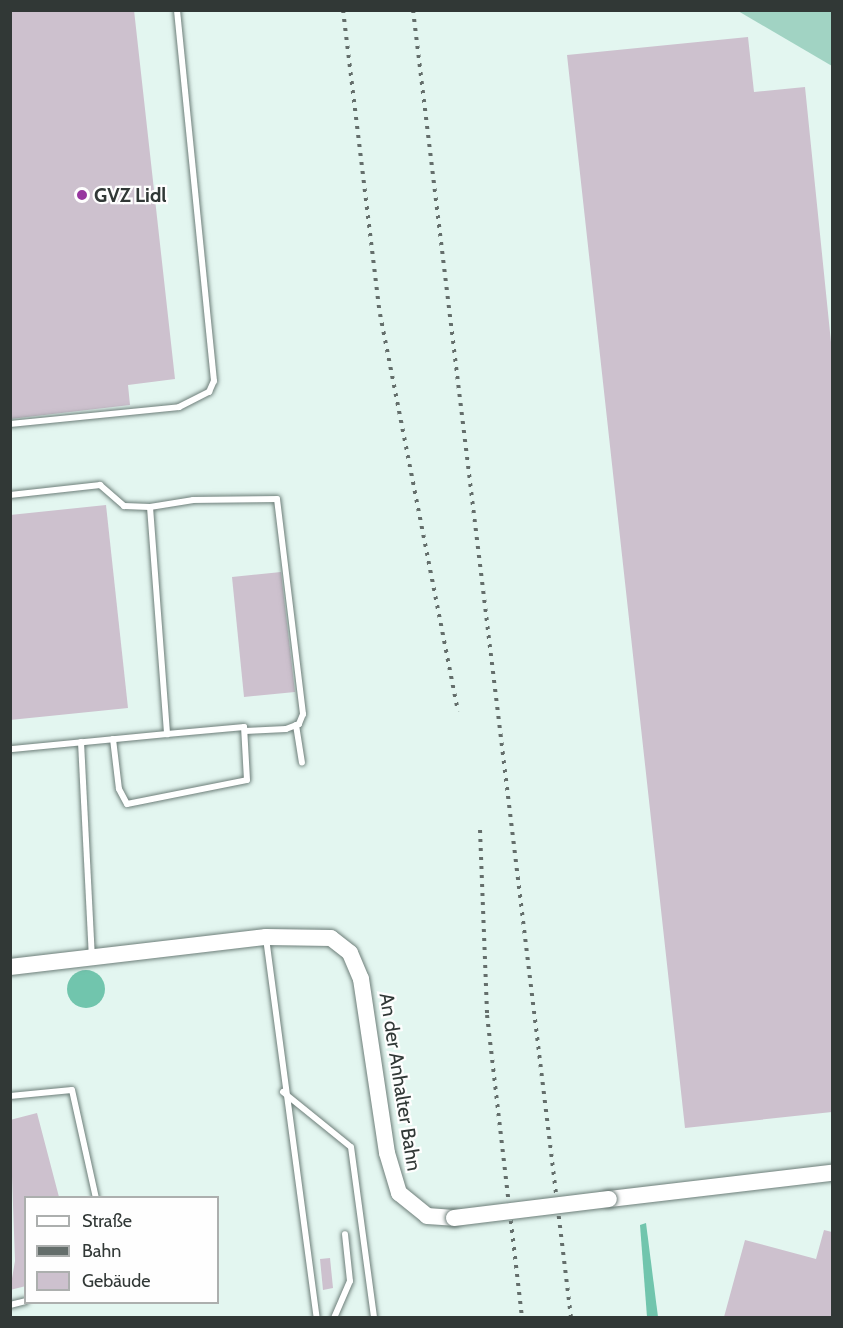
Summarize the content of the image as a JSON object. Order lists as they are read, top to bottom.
{
  "streets": {
    "street": ["An der Anhalter Bahn"]
  },
  "places": ["GVZ Lidl"],
  "legend": ["Straße", "Bahn", "Gebäude"]
}
